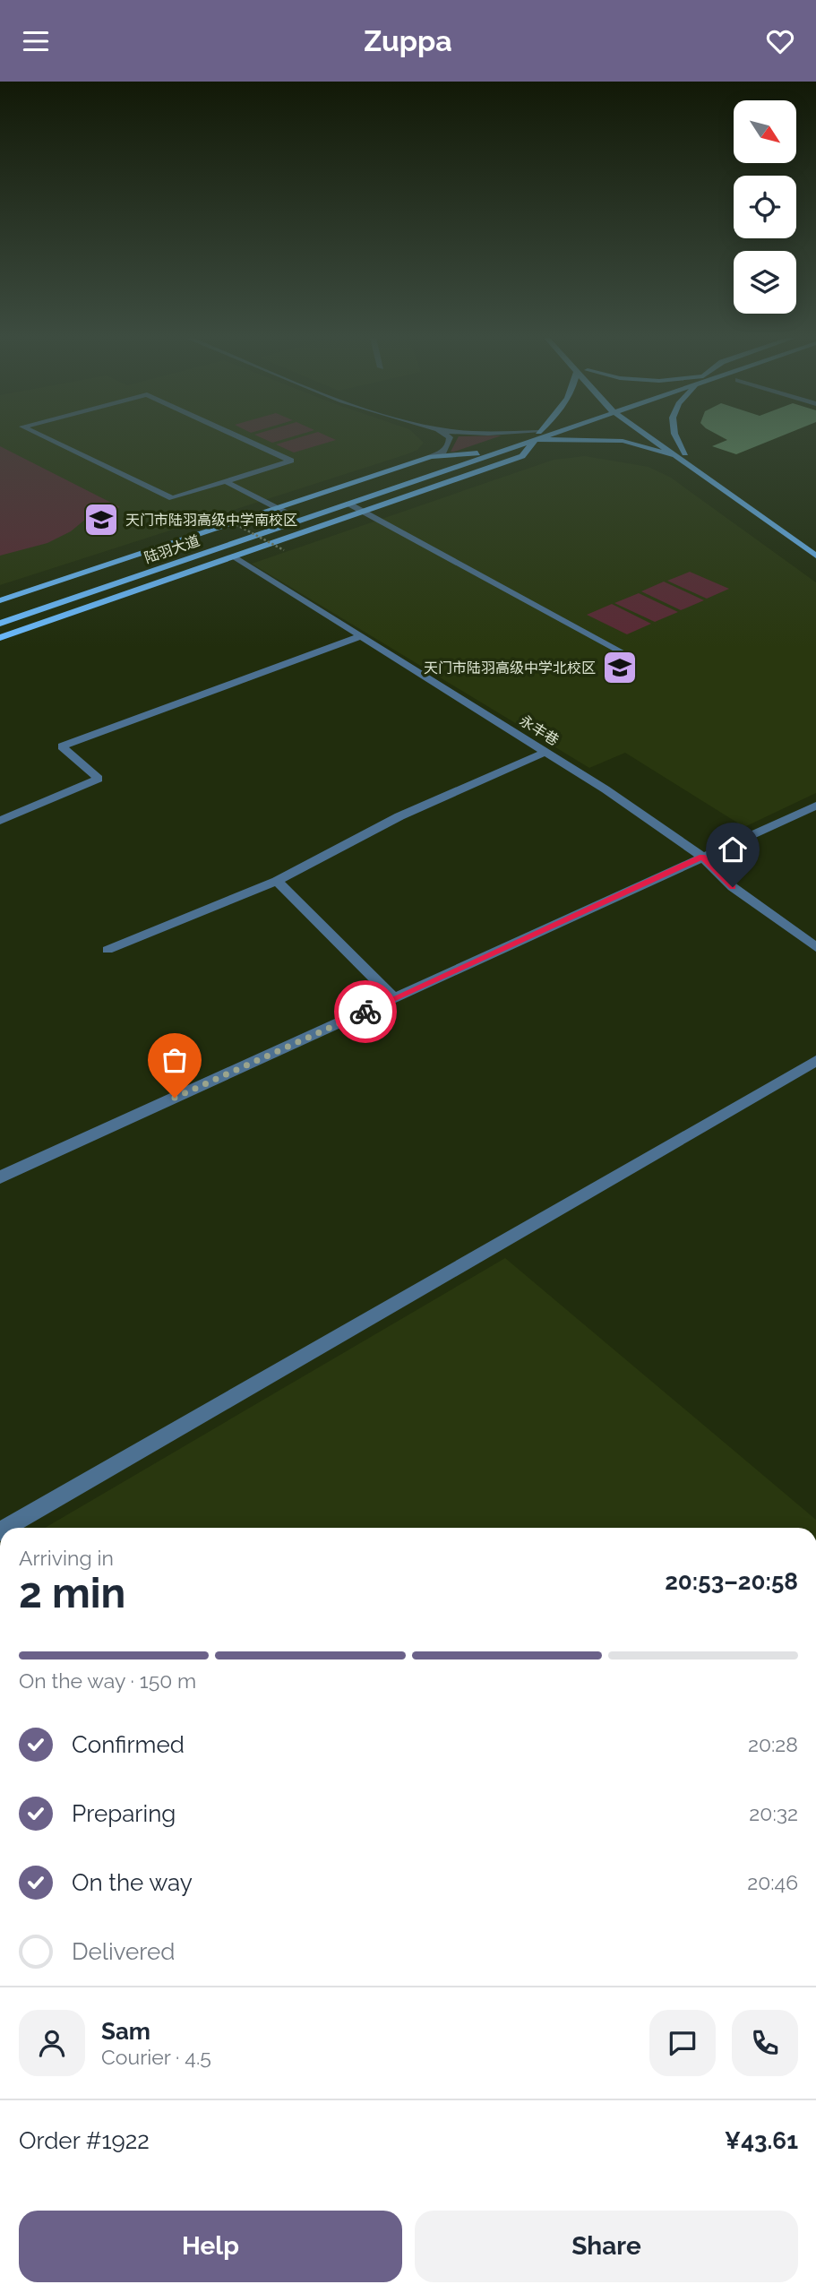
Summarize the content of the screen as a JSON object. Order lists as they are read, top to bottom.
{
  "streets": {
    "main road": ["陆羽大道"],
    "street": ["永丰巷"]
  },
  "places": {
    "school or university": ["天门市陆羽高级中学南校区", "天门市陆羽高级中学北校区"]
  },
  "north": "bottom right",
  "page": {
    "header": "Zuppa",
    "heading": ["2 min", "Arriving in", "20:53–20:58"],
    "panel": [
      "Sam",
      "Courier · 4.5",
      "Order #1922",
      "¥43.61"
    ],
    "bar": "On the way · 150 m",
    "list": [
      ["Confirmed", "20:28"],
      ["Preparing", "20:32"],
      ["On the way", "20:46"],
      "Delivered"
    ],
    "buttons": ["Help", "Share"]
  }
}
